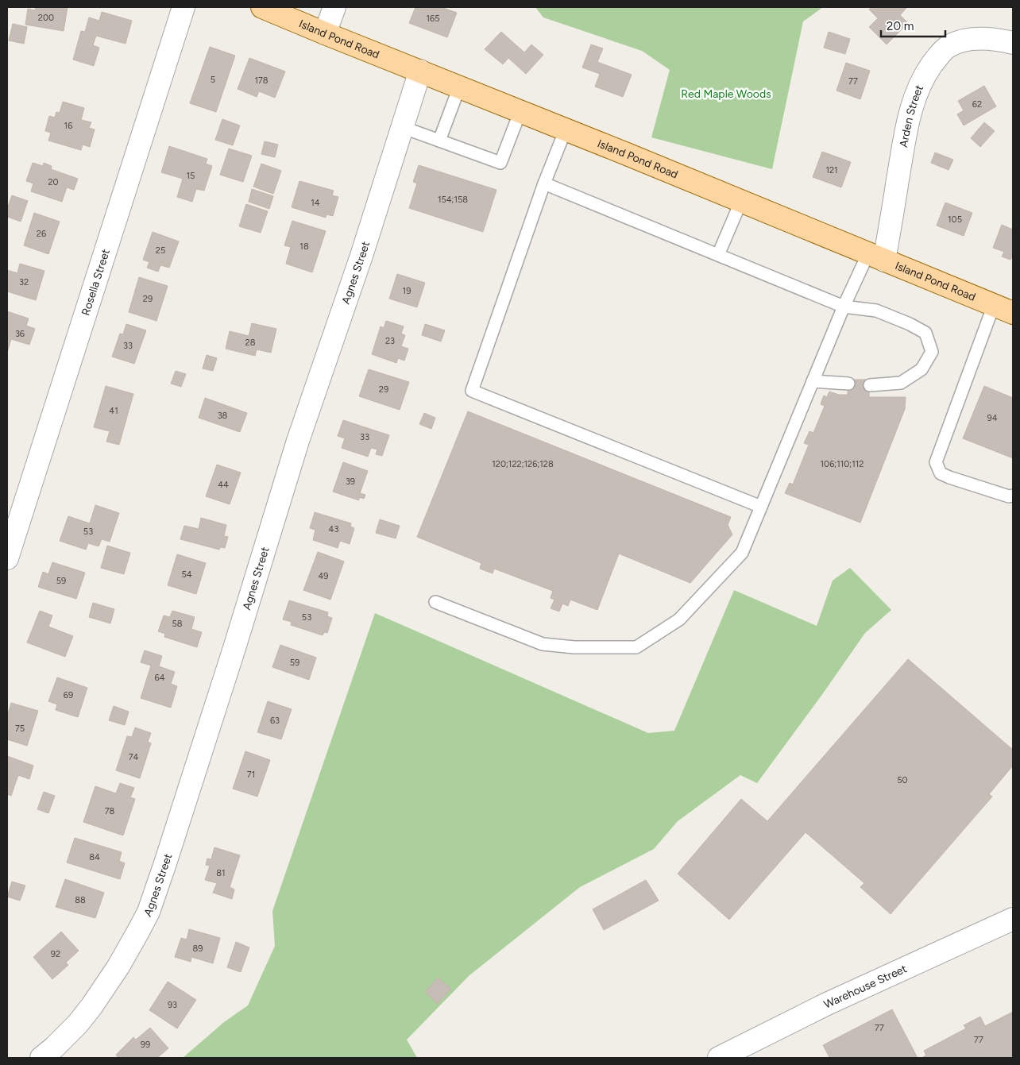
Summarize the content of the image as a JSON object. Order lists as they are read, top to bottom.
{
  "streets": {
    "main road": ["Island Pond Road"],
    "street": [
      "Arden Street",
      "Agnes Street",
      "Rosella Street",
      "Warehouse Street"
    ]
  },
  "crossings": [
    ["Island Pond Road", "Arden Street"],
    ["Island Pond Road", "Agnes Street"]
  ],
  "parks": ["Red Maple Woods"],
  "house_numbers": [
    "200",
    "165",
    "5",
    "178",
    "77",
    "62",
    "16",
    "121",
    "15",
    "20",
    "154;158",
    "14",
    "105",
    "26",
    "18",
    "25",
    "32",
    "19",
    "29",
    "36",
    "23",
    "28",
    "33",
    "29",
    "41",
    "38",
    "94",
    "33",
    "120;122;126;128",
    "106;110;112",
    "39",
    "44",
    "43",
    "53",
    "54",
    "49",
    "59",
    "53",
    "58",
    "59",
    "64",
    "69",
    "63",
    "75",
    "74",
    "71",
    "50",
    "78",
    "84",
    "81",
    "88",
    "89",
    "92",
    "93",
    "77",
    "77",
    "99"
  ],
  "scale_bar": "20 m"
}
